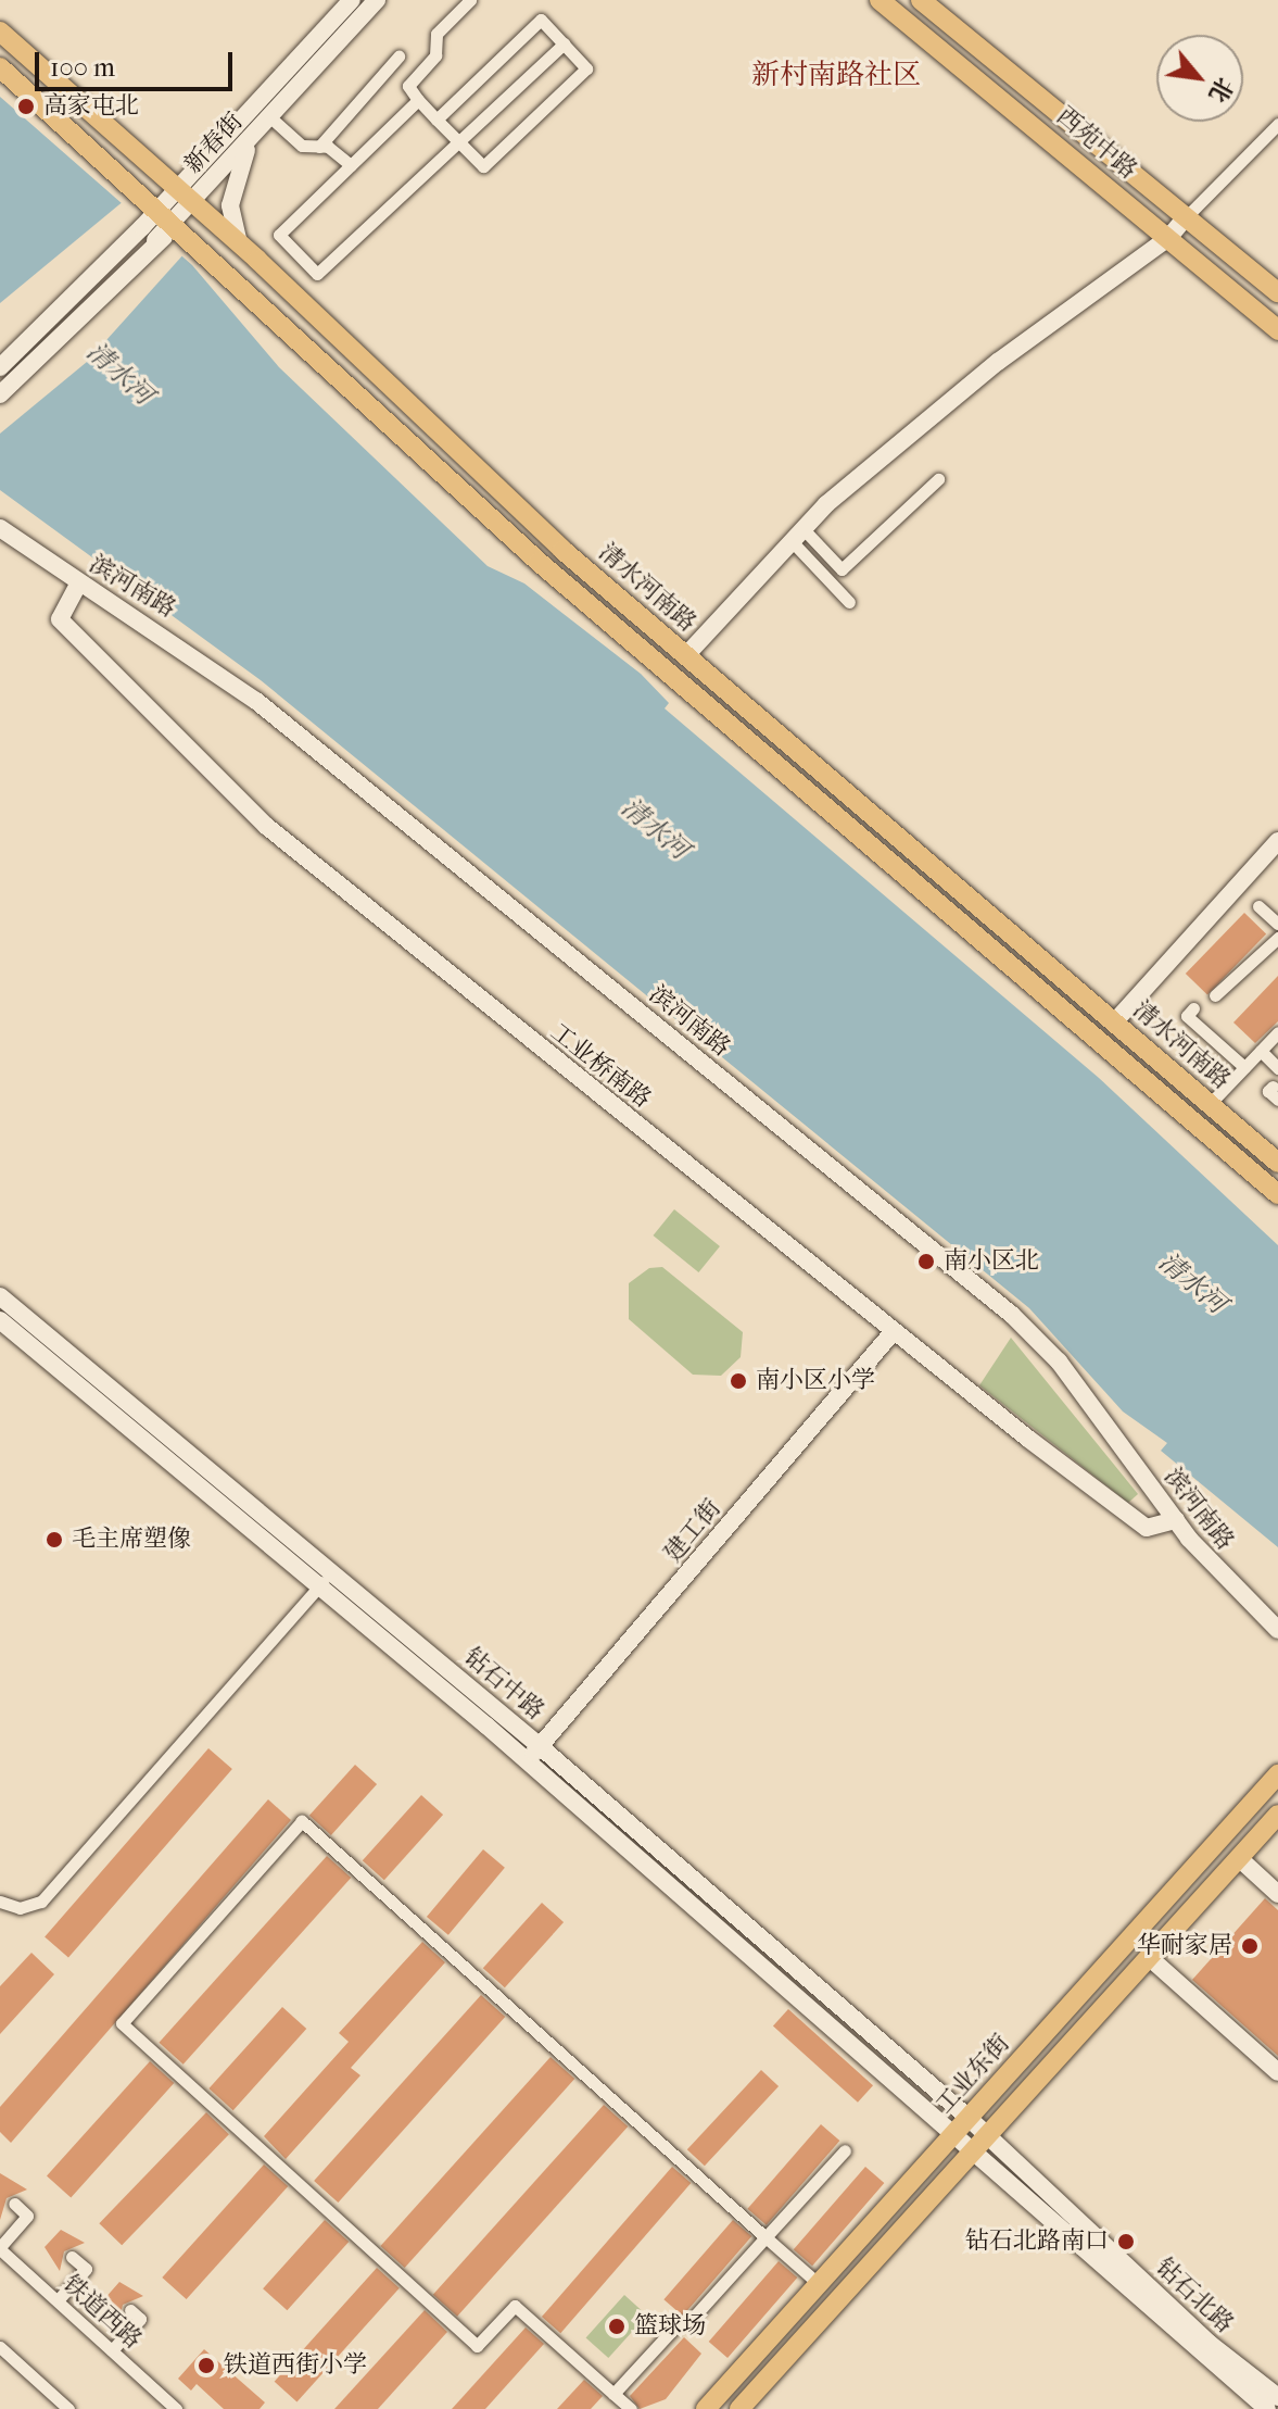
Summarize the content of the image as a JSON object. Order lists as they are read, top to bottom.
{
  "streets": {
    "main road": [
      "新春街",
      "西苑中路",
      "滨河南路",
      "清水河南路",
      "工业桥南路",
      "建工街",
      "钻石中路",
      "工业东街",
      "钻石北路"
    ],
    "street": ["铁道西路"]
  },
  "crossings": [
    ["新春街", "清水河南路"],
    ["滨河南路", "工业桥南路"],
    ["工业桥南路", "建工街"],
    ["建工街", "钻石中路"],
    ["钻石中路", "工业东街"],
    ["钻石中路", "钻石北路"],
    ["工业东街", "钻石北路"]
  ],
  "districts": ["新村南路社区"],
  "water": ["清水河"],
  "places": [
    "高家屯北",
    "南小区北",
    "南小区小学",
    "毛主席塑像",
    "华耐家居",
    "钻石北路南口",
    "篮球场",
    "铁道西街小学"
  ],
  "scale_bar": "100 m",
  "north": "bottom right"
}
